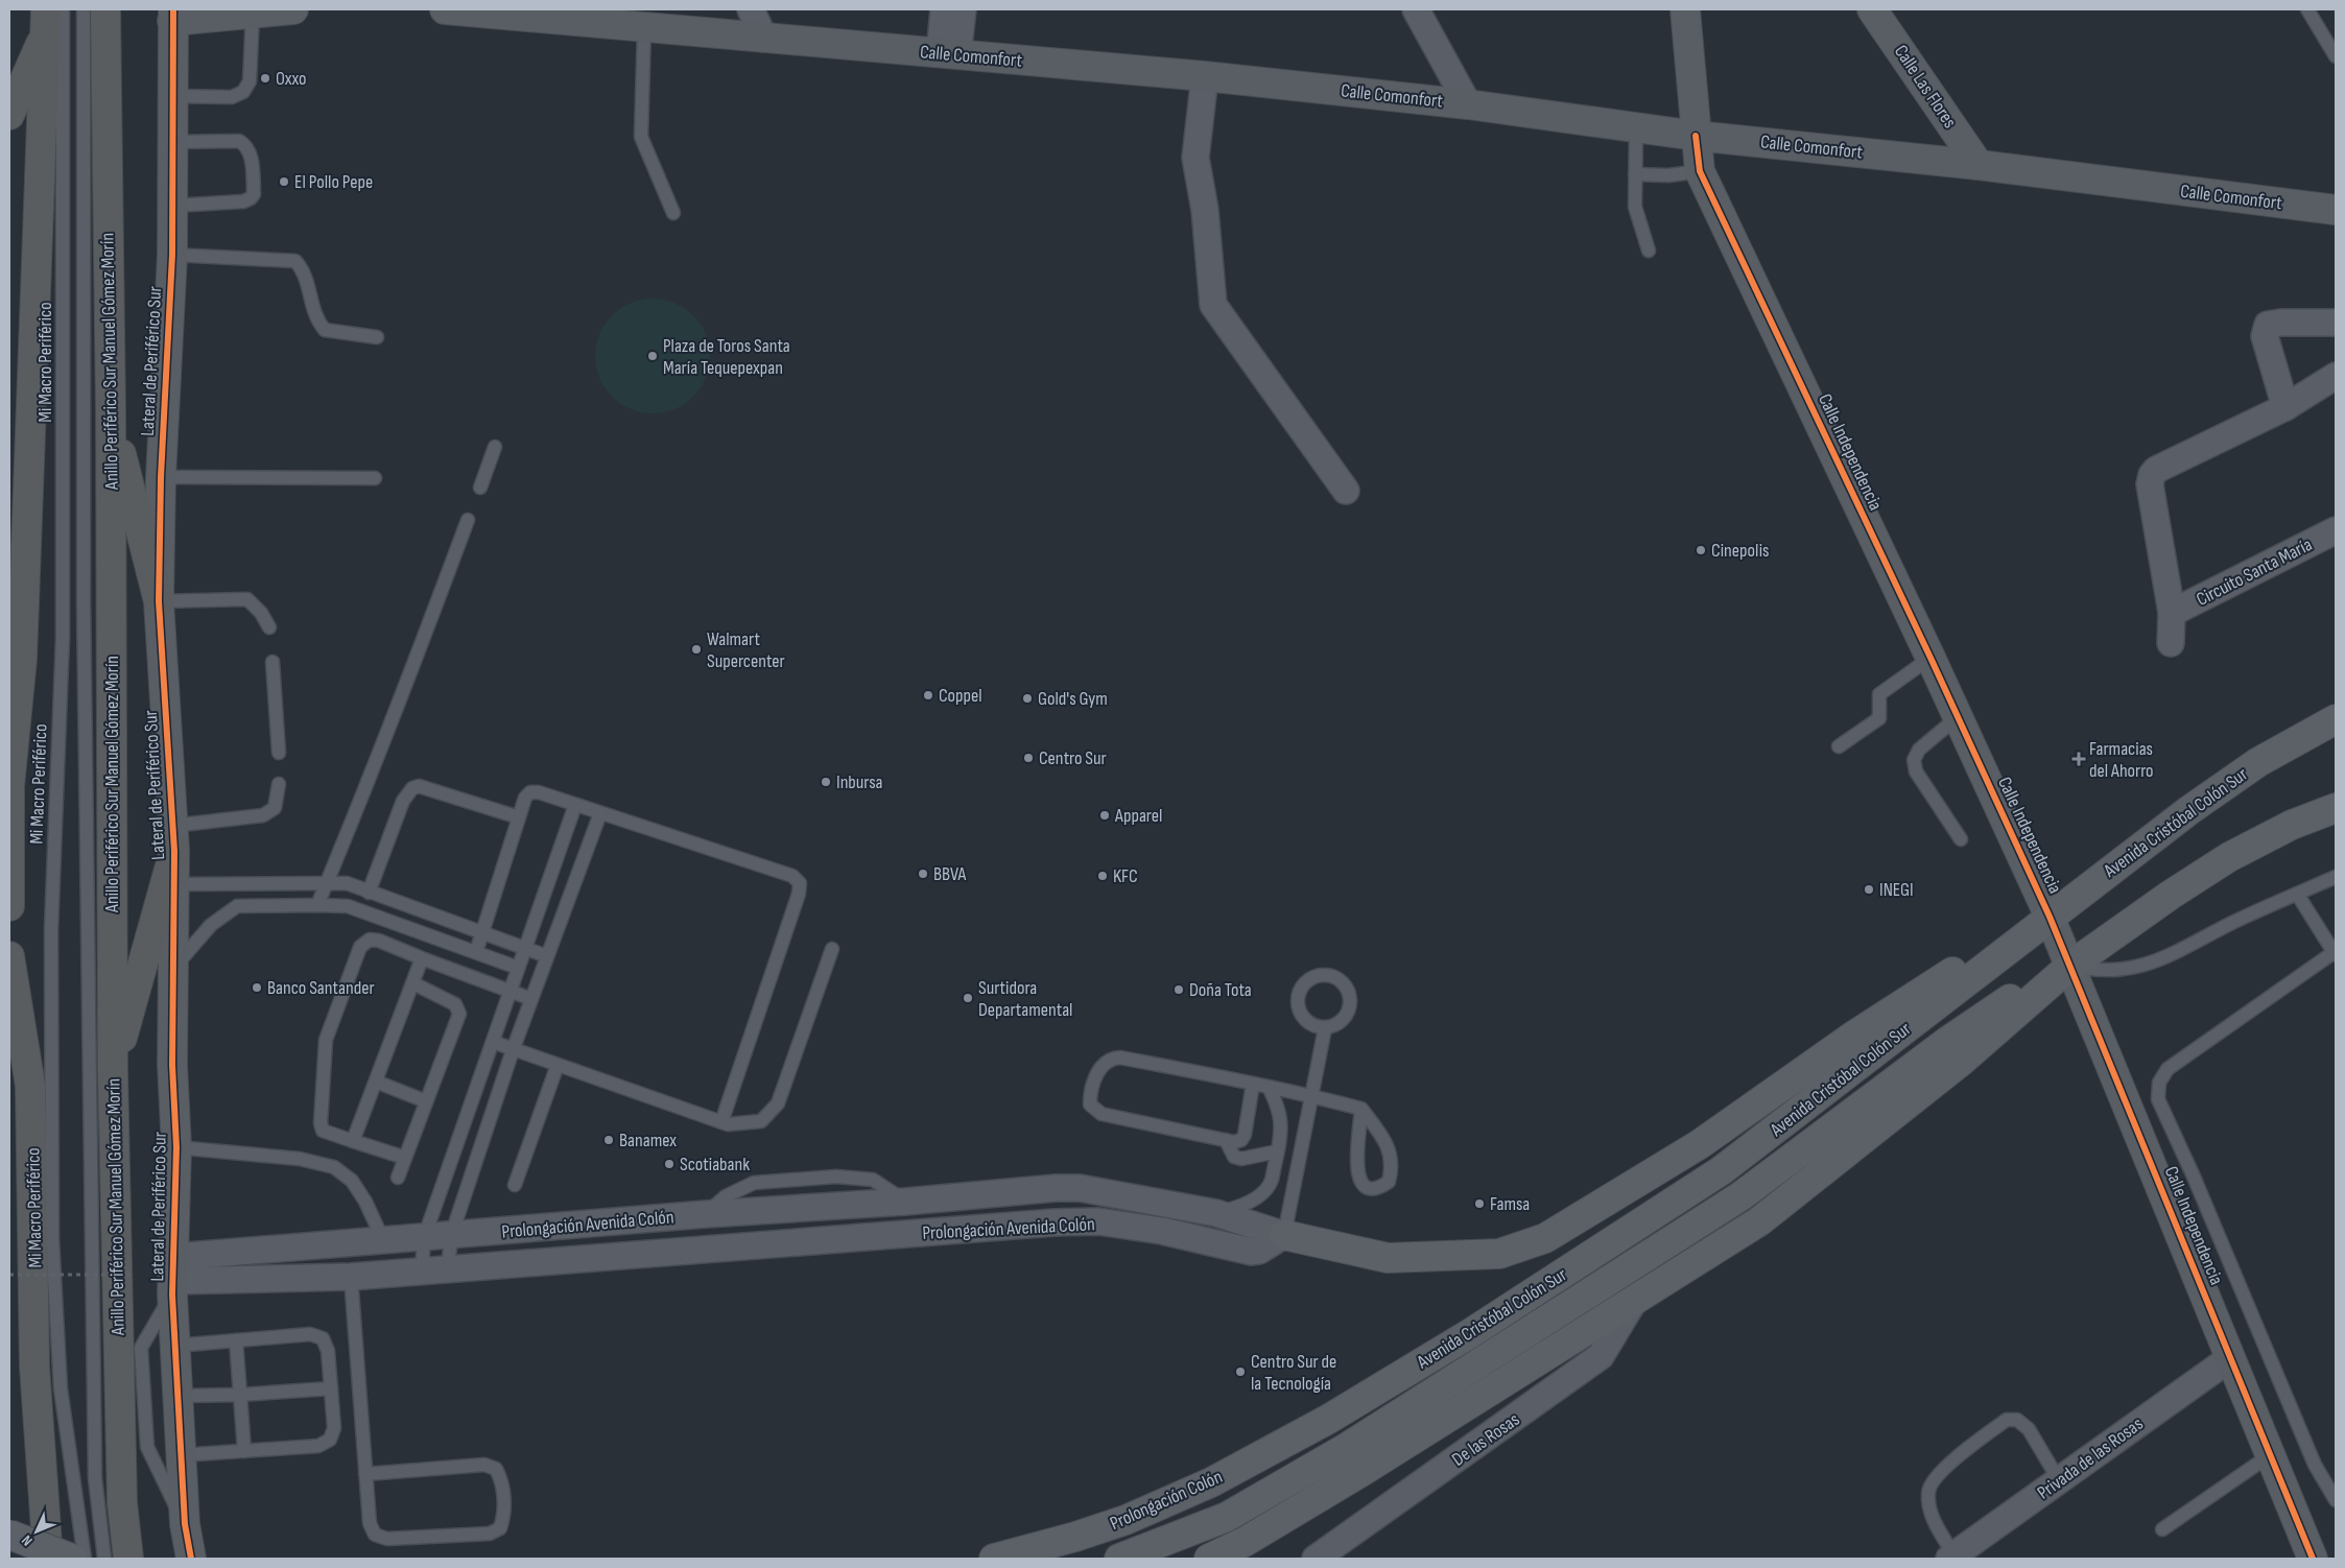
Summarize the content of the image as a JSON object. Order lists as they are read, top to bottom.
{
  "streets": {
    "highway": ["Anillo Periférico Sur Manuel Gómez Morín"],
    "main road": ["Avenida Cristóbal Colón Sur", "Prolongación Colón"],
    "street": [
      "Calle Comonfort",
      "Calle Las Flores",
      "Lateral de Periférico Sur",
      "Calle Independencia",
      "Circuito Santa María",
      "Prolongación Avenida Colón",
      "De las Rosas",
      "Privada de las Rosas"
    ],
    "lane": ["Mi Macro Periférico"]
  },
  "crossings": [
    ["Calle Comonfort", "Calle Las Flores"],
    ["Calle Comonfort", "Calle Independencia"],
    ["Lateral de Periférico Sur", "Prolongación Avenida Colón"],
    ["Calle Independencia", "Avenida Cristóbal Colón Sur"],
    ["Calle Independencia", "Privada de las Rosas"],
    ["Avenida Cristóbal Colón Sur", "Prolongación Colón"]
  ],
  "places": {
    "other": [
      "Oxxo",
      "El Pollo Pepe",
      "Plaza de Toros Santa María Tequepexpan",
      "Cinepolis",
      "Walmart Supercenter",
      "Coppel",
      "Gold's Gym",
      "Centro Sur",
      "Inbursa",
      "Apparel",
      "BBVA",
      "KFC",
      "INEGI",
      "Banco Santander",
      "Doña Tota",
      "Surtidora Departamental",
      "Banamex",
      "Scotiabank",
      "Famsa",
      "Centro Sur de la Tecnología"
    ],
    "health": ["Farmacias del Ahorro"]
  },
  "north": "bottom left"
}
